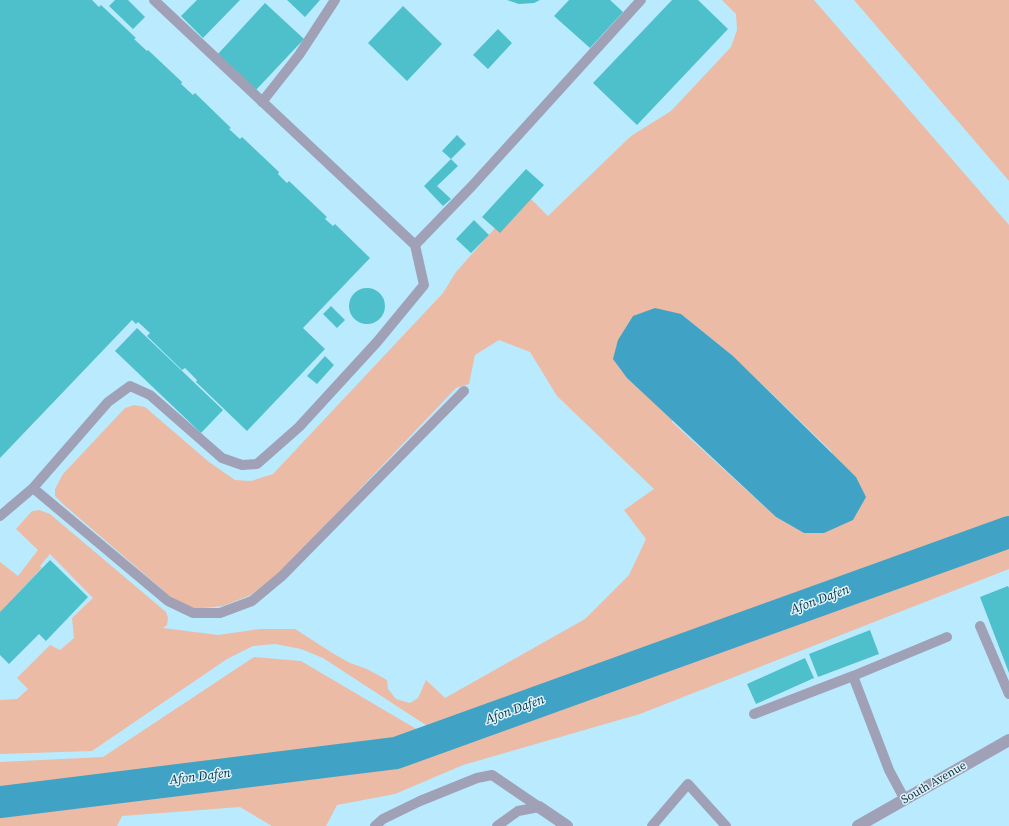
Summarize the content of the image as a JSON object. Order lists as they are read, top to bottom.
{
  "streets": {
    "street": ["South Avenue"]
  },
  "water": ["Afon Dafen"]
}
